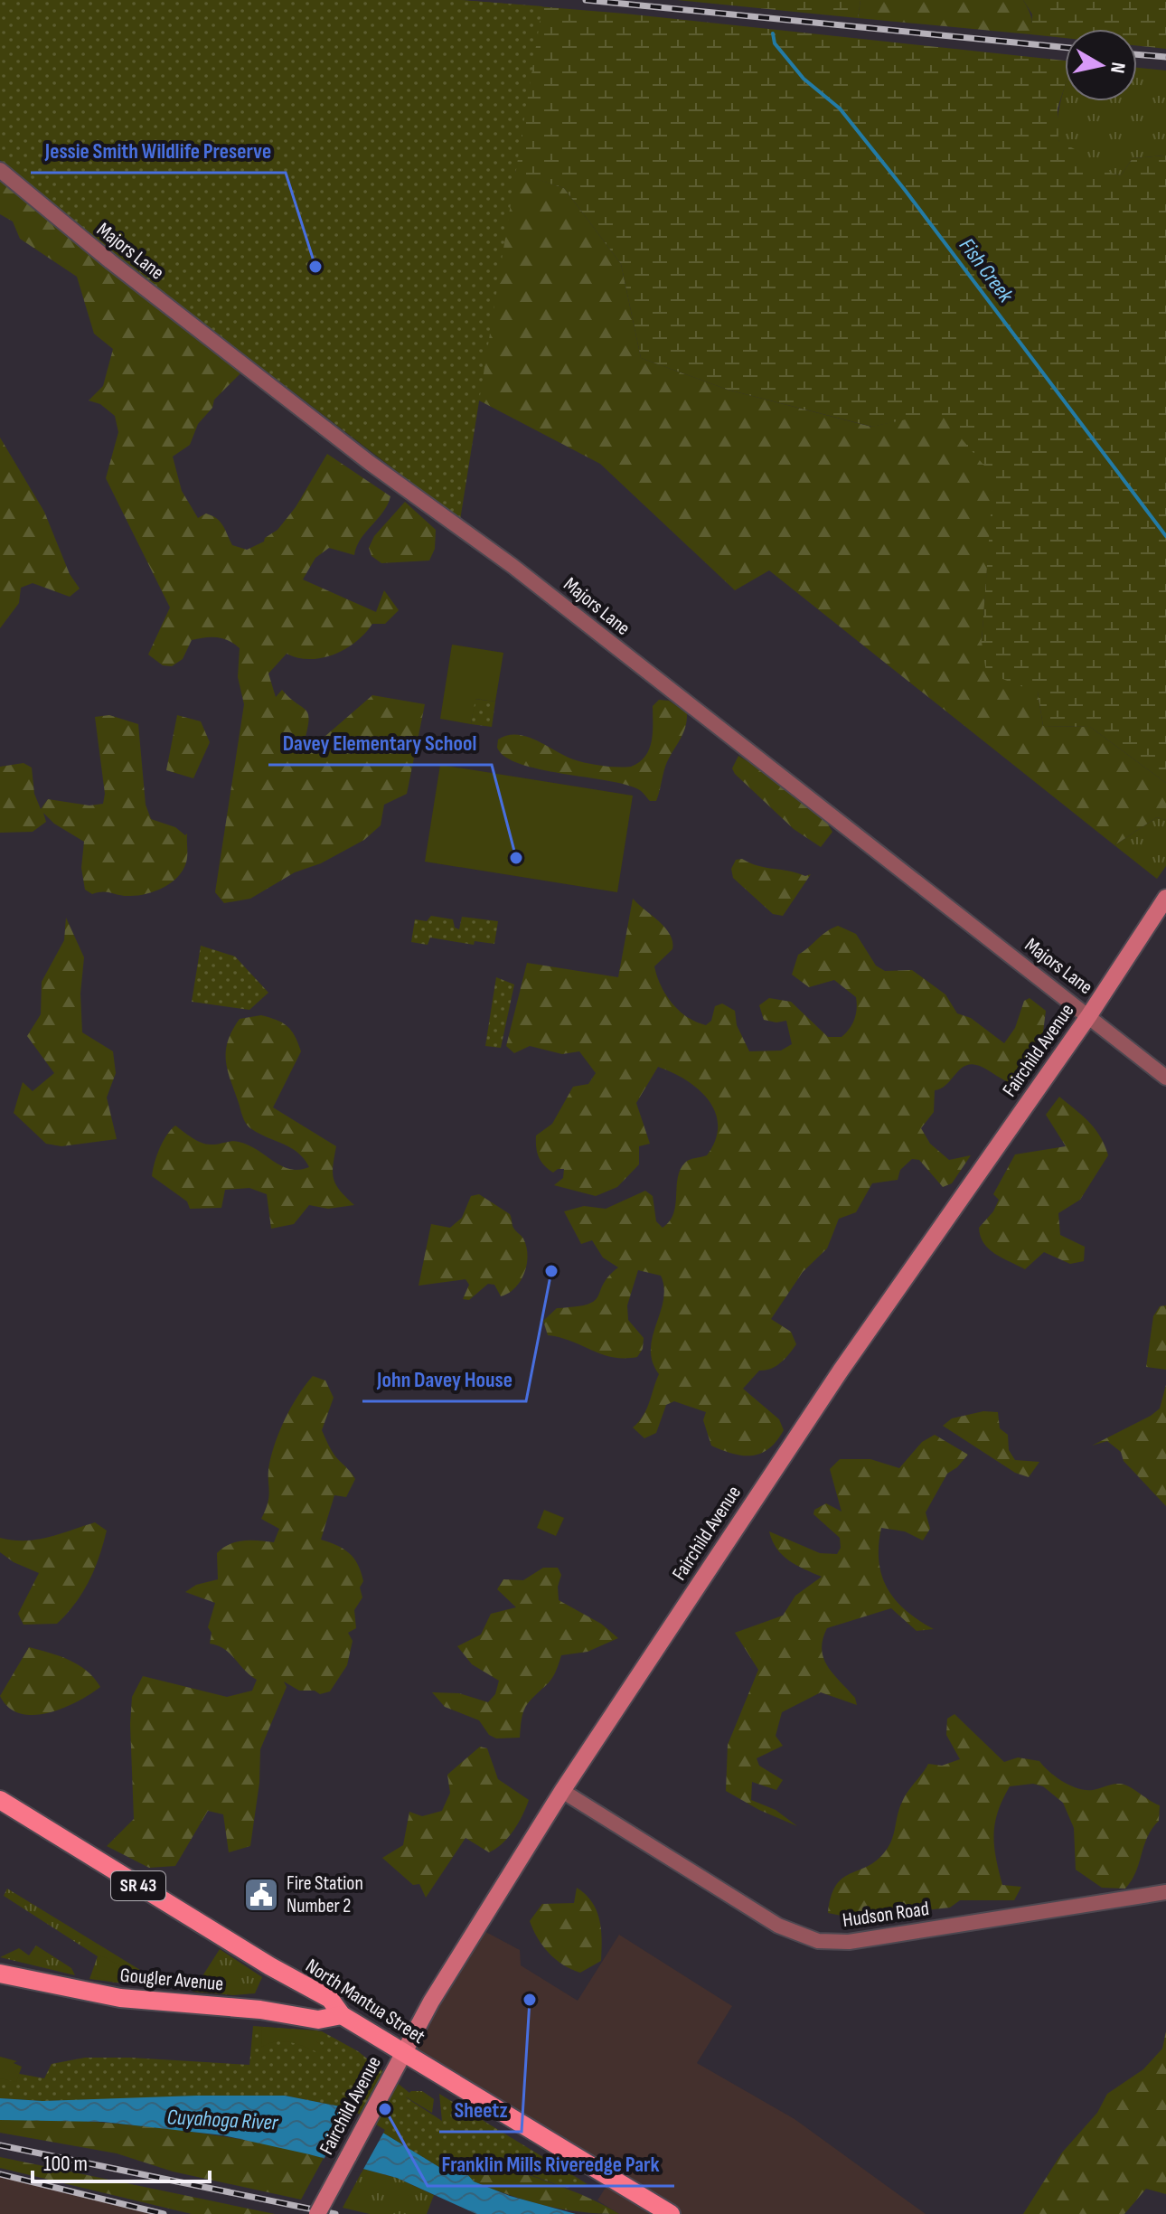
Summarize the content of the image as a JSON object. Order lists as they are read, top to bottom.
{
  "streets": {
    "main road": [
      "Fairchild Avenue",
      "SR 43",
      "Gougler Avenue",
      "North Mantua Street"
    ],
    "street": ["Majors Lane", "Hudson Road"]
  },
  "crossings": [
    ["Majors Lane", "Fairchild Avenue"],
    ["Fairchild Avenue", "Hudson Road"],
    ["Fairchild Avenue", "North Mantua Street"],
    ["Gougler Avenue", "North Mantua Street"]
  ],
  "water": ["Fish Creek", "Cuyahoga River"],
  "places": {
    "other": [
      "Jessie Smith Wildlife Preserve",
      "Davey Elementary School",
      "John Davey House",
      "Sheetz",
      "Franklin Mills Riveredge Park"
    ],
    "public building": ["Fire Station Number 2"]
  },
  "scale_bar": "100 m",
  "north": "right"
}
